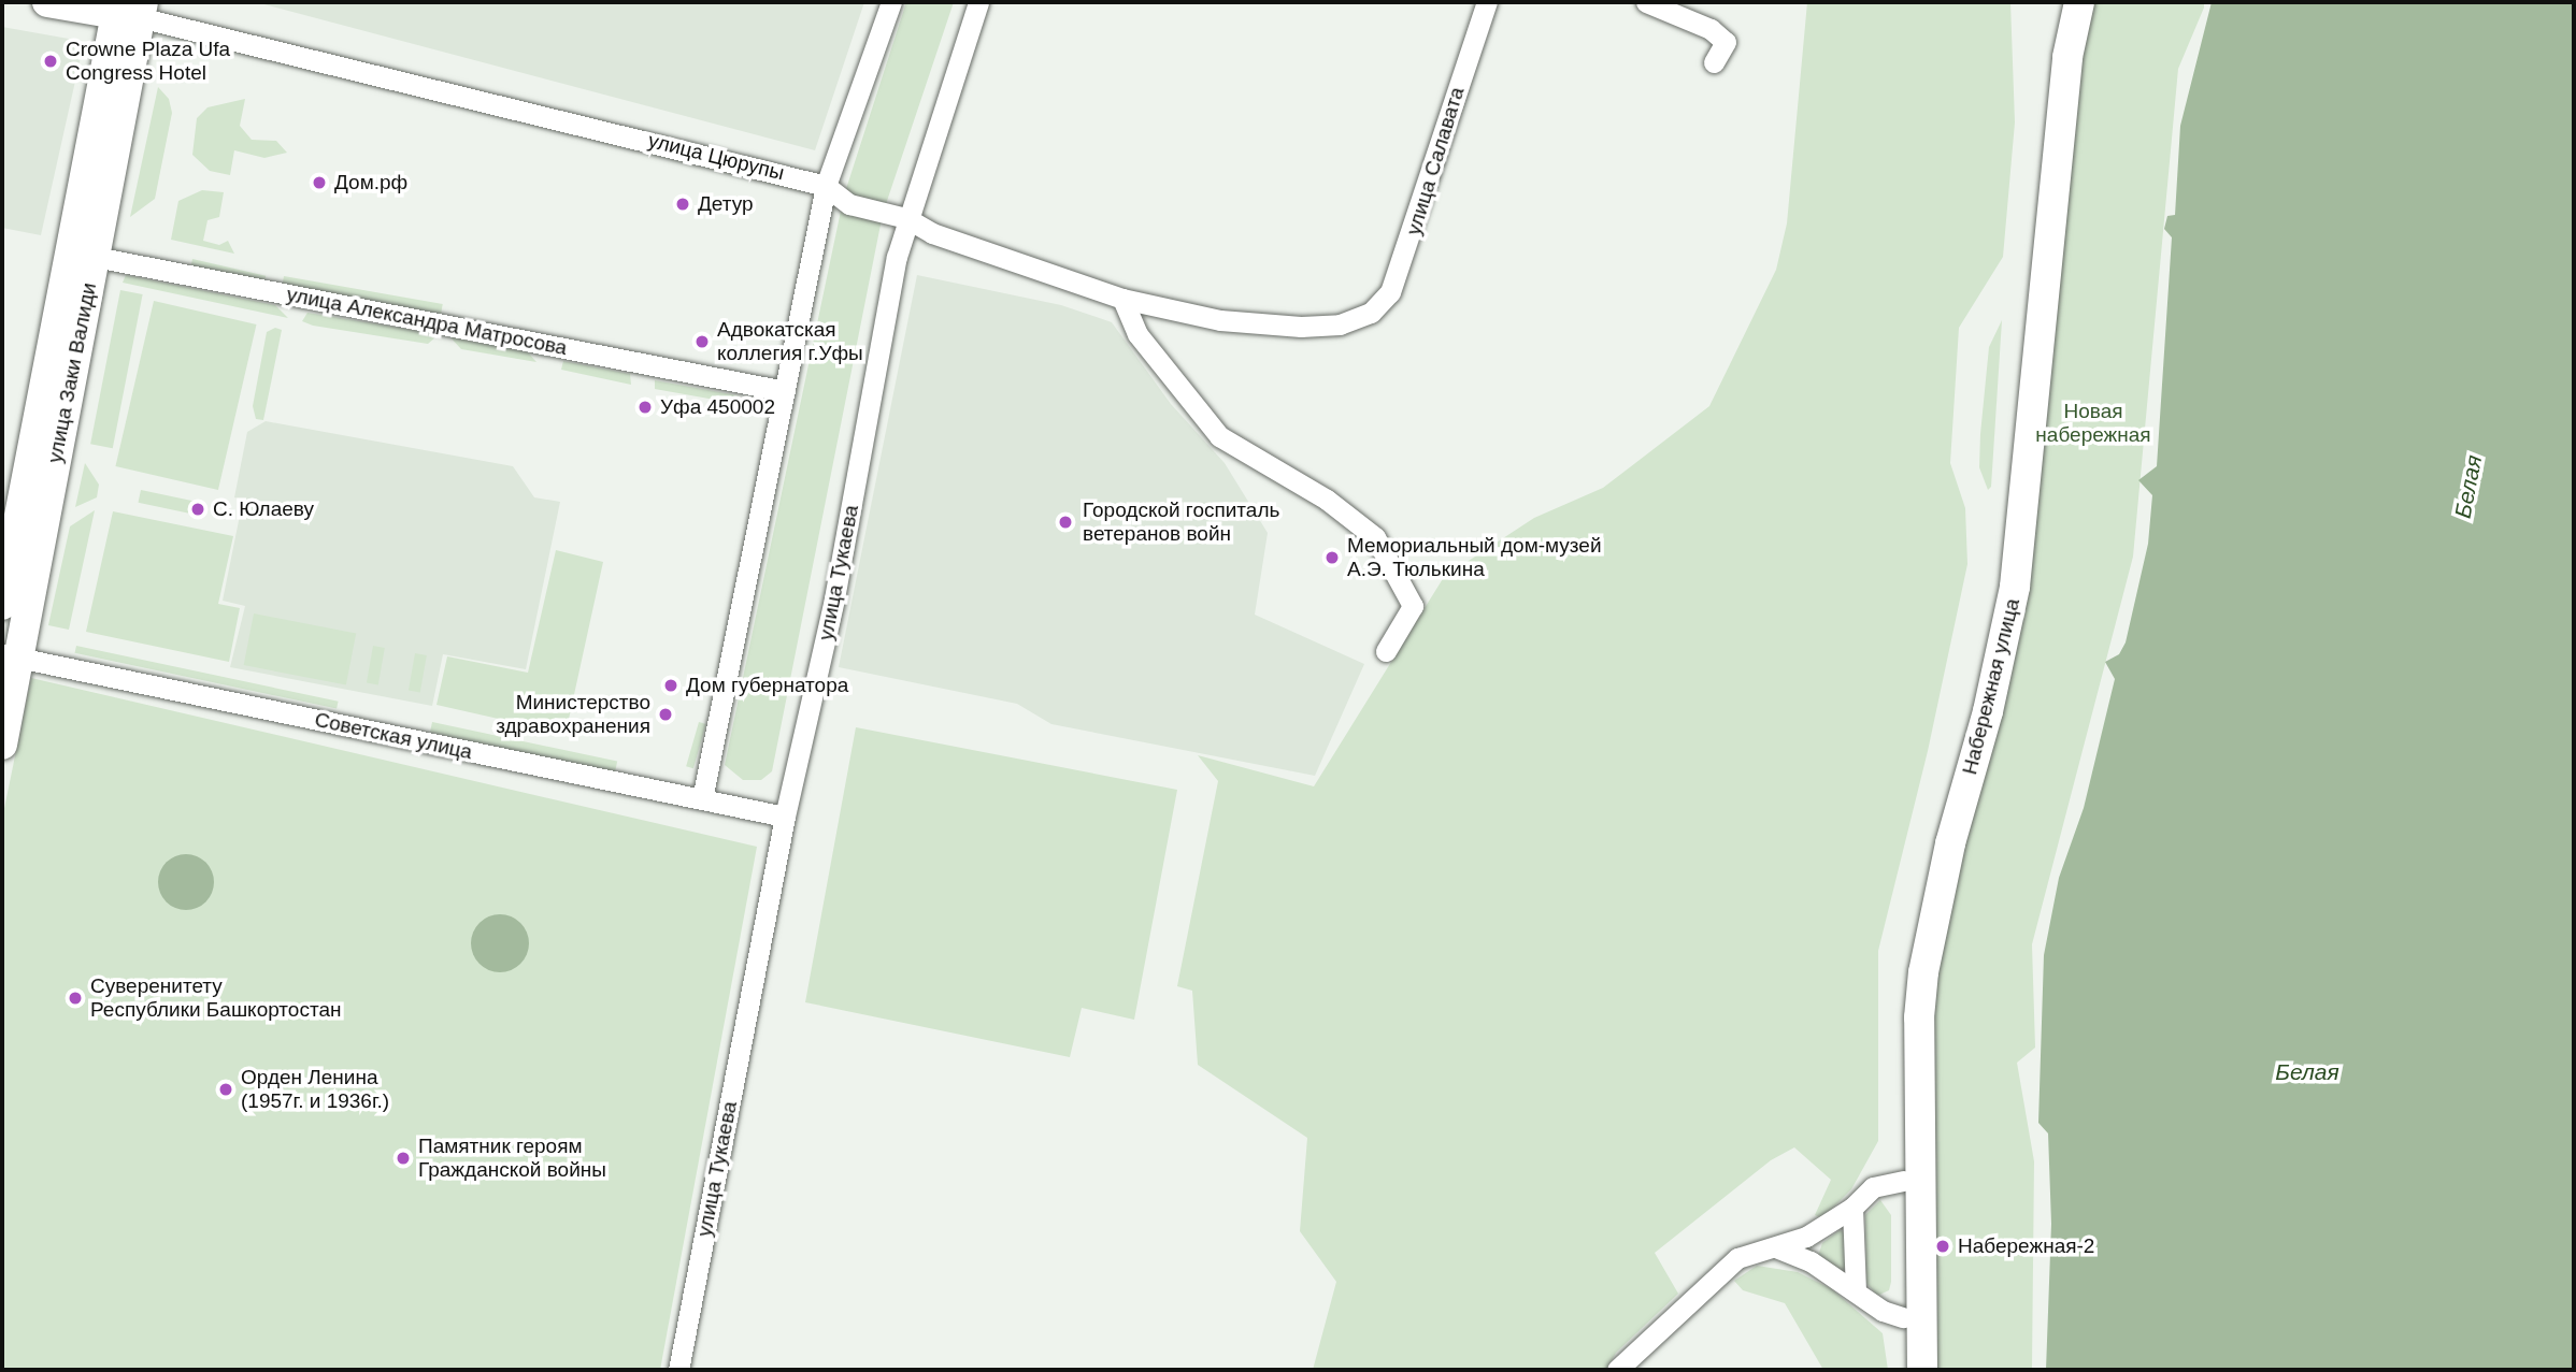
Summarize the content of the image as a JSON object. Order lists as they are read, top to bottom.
{
  "streets": {
    "street": [
      "улица Цюрупы",
      "улица Салавата",
      "улица Александра Матросова",
      "улица Заки Валиди",
      "улица Тукаева",
      "Набережная улица",
      "Советская улица"
    ]
  },
  "crossings": [
    ["улица Цюрупы", "улица Салавата"],
    ["улица Цюрупы", "улица Заки Валиди"],
    ["улица Цюрупы", "улица Тукаева"],
    ["улица Александра Матросова", "улица Заки Валиди"],
    ["улица Заки Валиди", "Советская улица"],
    ["улица Тукаева", "Советская улица"]
  ],
  "water": ["Белая"],
  "parks": ["Новая набережная"],
  "places": [
    "Crowne Plaza Ufa Congress Hotel",
    "Дом.рф",
    "Детур",
    "Адвокатская коллегия г.Уфы",
    "Уфа 450002",
    "С. Юлаеву",
    "Городской госпиталь ветеранов войн",
    "Мемориальный дом-музей А.Э. Тюлькина",
    "Дом губернатора",
    "Министерство здравохранения",
    "Суверенитету Республики Башкортостан",
    "Орден Ленина (1957г. и 1936г.)",
    "Памятник героям Гражданской войны",
    "Набережная-2"
  ]
}
